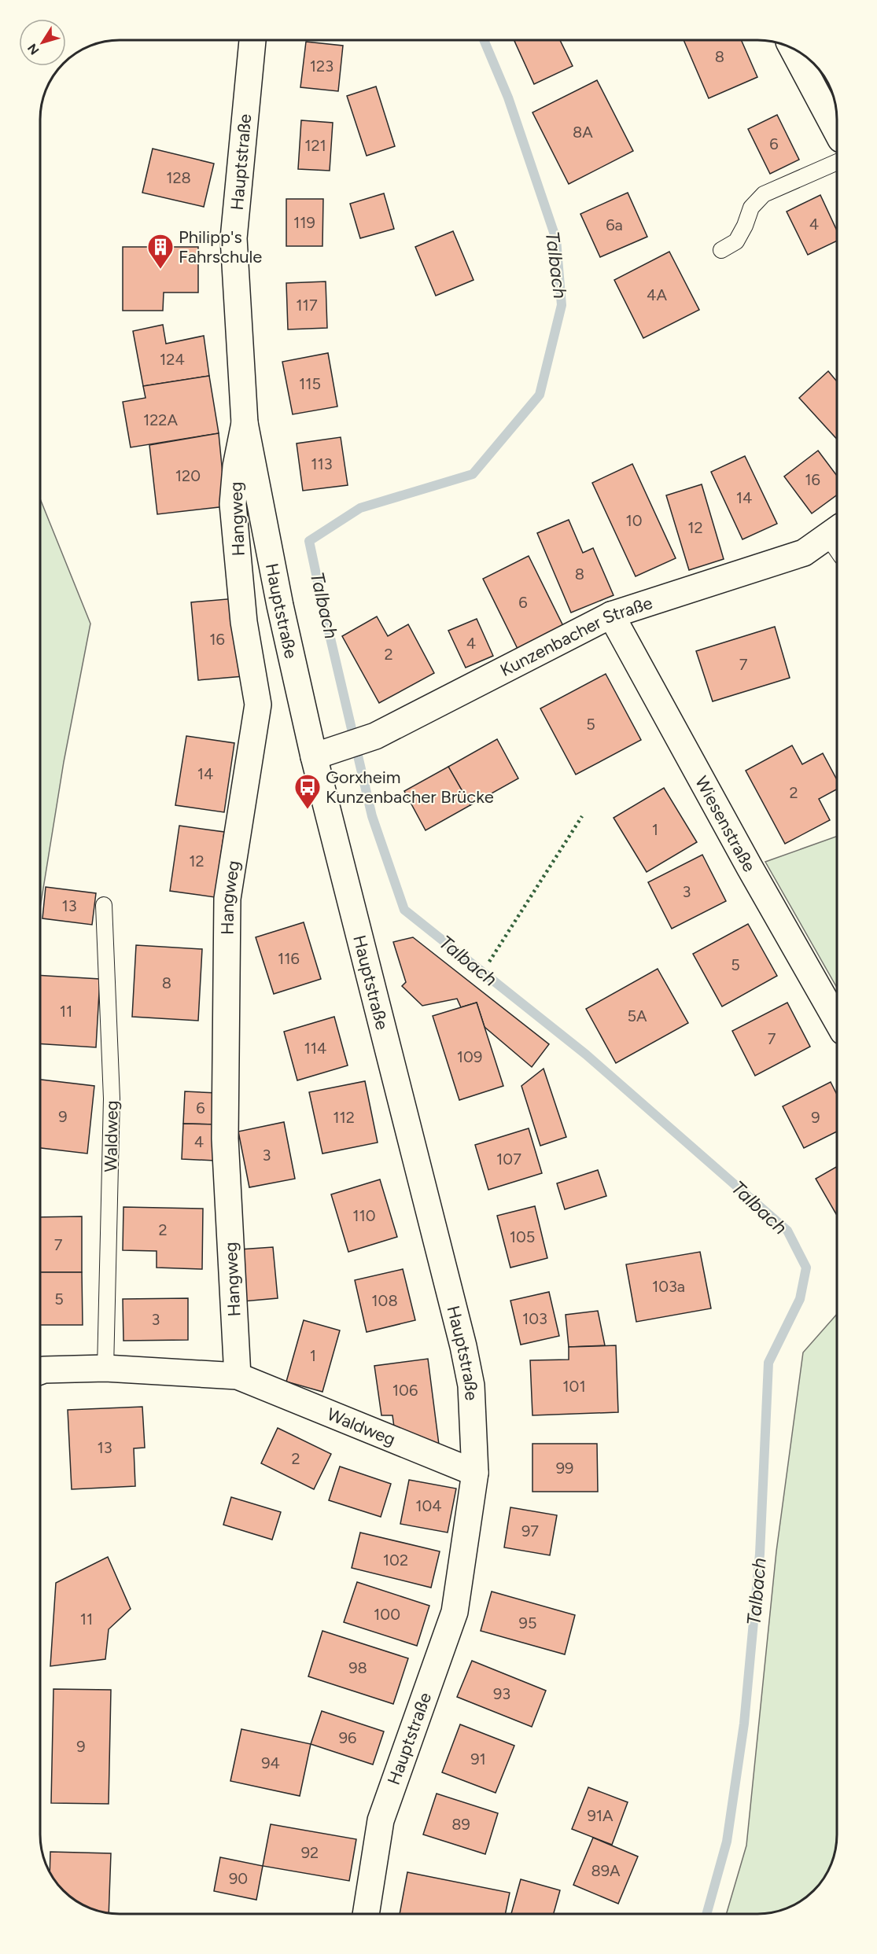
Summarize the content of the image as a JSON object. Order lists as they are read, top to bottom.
{
  "streets": {
    "street": [
      "Hauptstraße",
      "Hangweg",
      "Kunzenbacher Straße",
      "Wiesenstraße",
      "Waldweg"
    ]
  },
  "crossings": [
    ["Hauptstraße", "Hangweg"],
    ["Hauptstraße", "Kunzenbacher Straße"],
    ["Hauptstraße", "Waldweg"],
    ["Hangweg", "Waldweg"],
    ["Kunzenbacher Straße", "Wiesenstraße"]
  ],
  "water": ["Talbach"],
  "places": {
    "building": ["Philipp's Fahrschule"],
    "bus stop": ["Gorxheim Kunzenbacher Brücke"]
  },
  "house_numbers": [
    "8",
    "123",
    "8A",
    "6",
    "121",
    "128",
    "119",
    "4",
    "6a",
    "4A",
    "117",
    "124",
    "115",
    "122A",
    "113",
    "120",
    "16",
    "14",
    "10",
    "12",
    "8",
    "6",
    "16",
    "4",
    "2",
    "7",
    "5",
    "14",
    "2",
    "1",
    "12",
    "3",
    "13",
    "116",
    "5",
    "8",
    "11",
    "5A",
    "7",
    "114",
    "109",
    "6",
    "9",
    "112",
    "9",
    "4",
    "3",
    "107",
    "110",
    "2",
    "105",
    "7",
    "103a",
    "5",
    "108",
    "103",
    "3",
    "1",
    "101",
    "106",
    "13",
    "2",
    "99",
    "104",
    "97",
    "102",
    "100",
    "11",
    "95",
    "98",
    "93",
    "96",
    "9",
    "91",
    "94",
    "91A",
    "89",
    "92",
    "89A",
    "90"
  ],
  "north": "bottom left"
}
